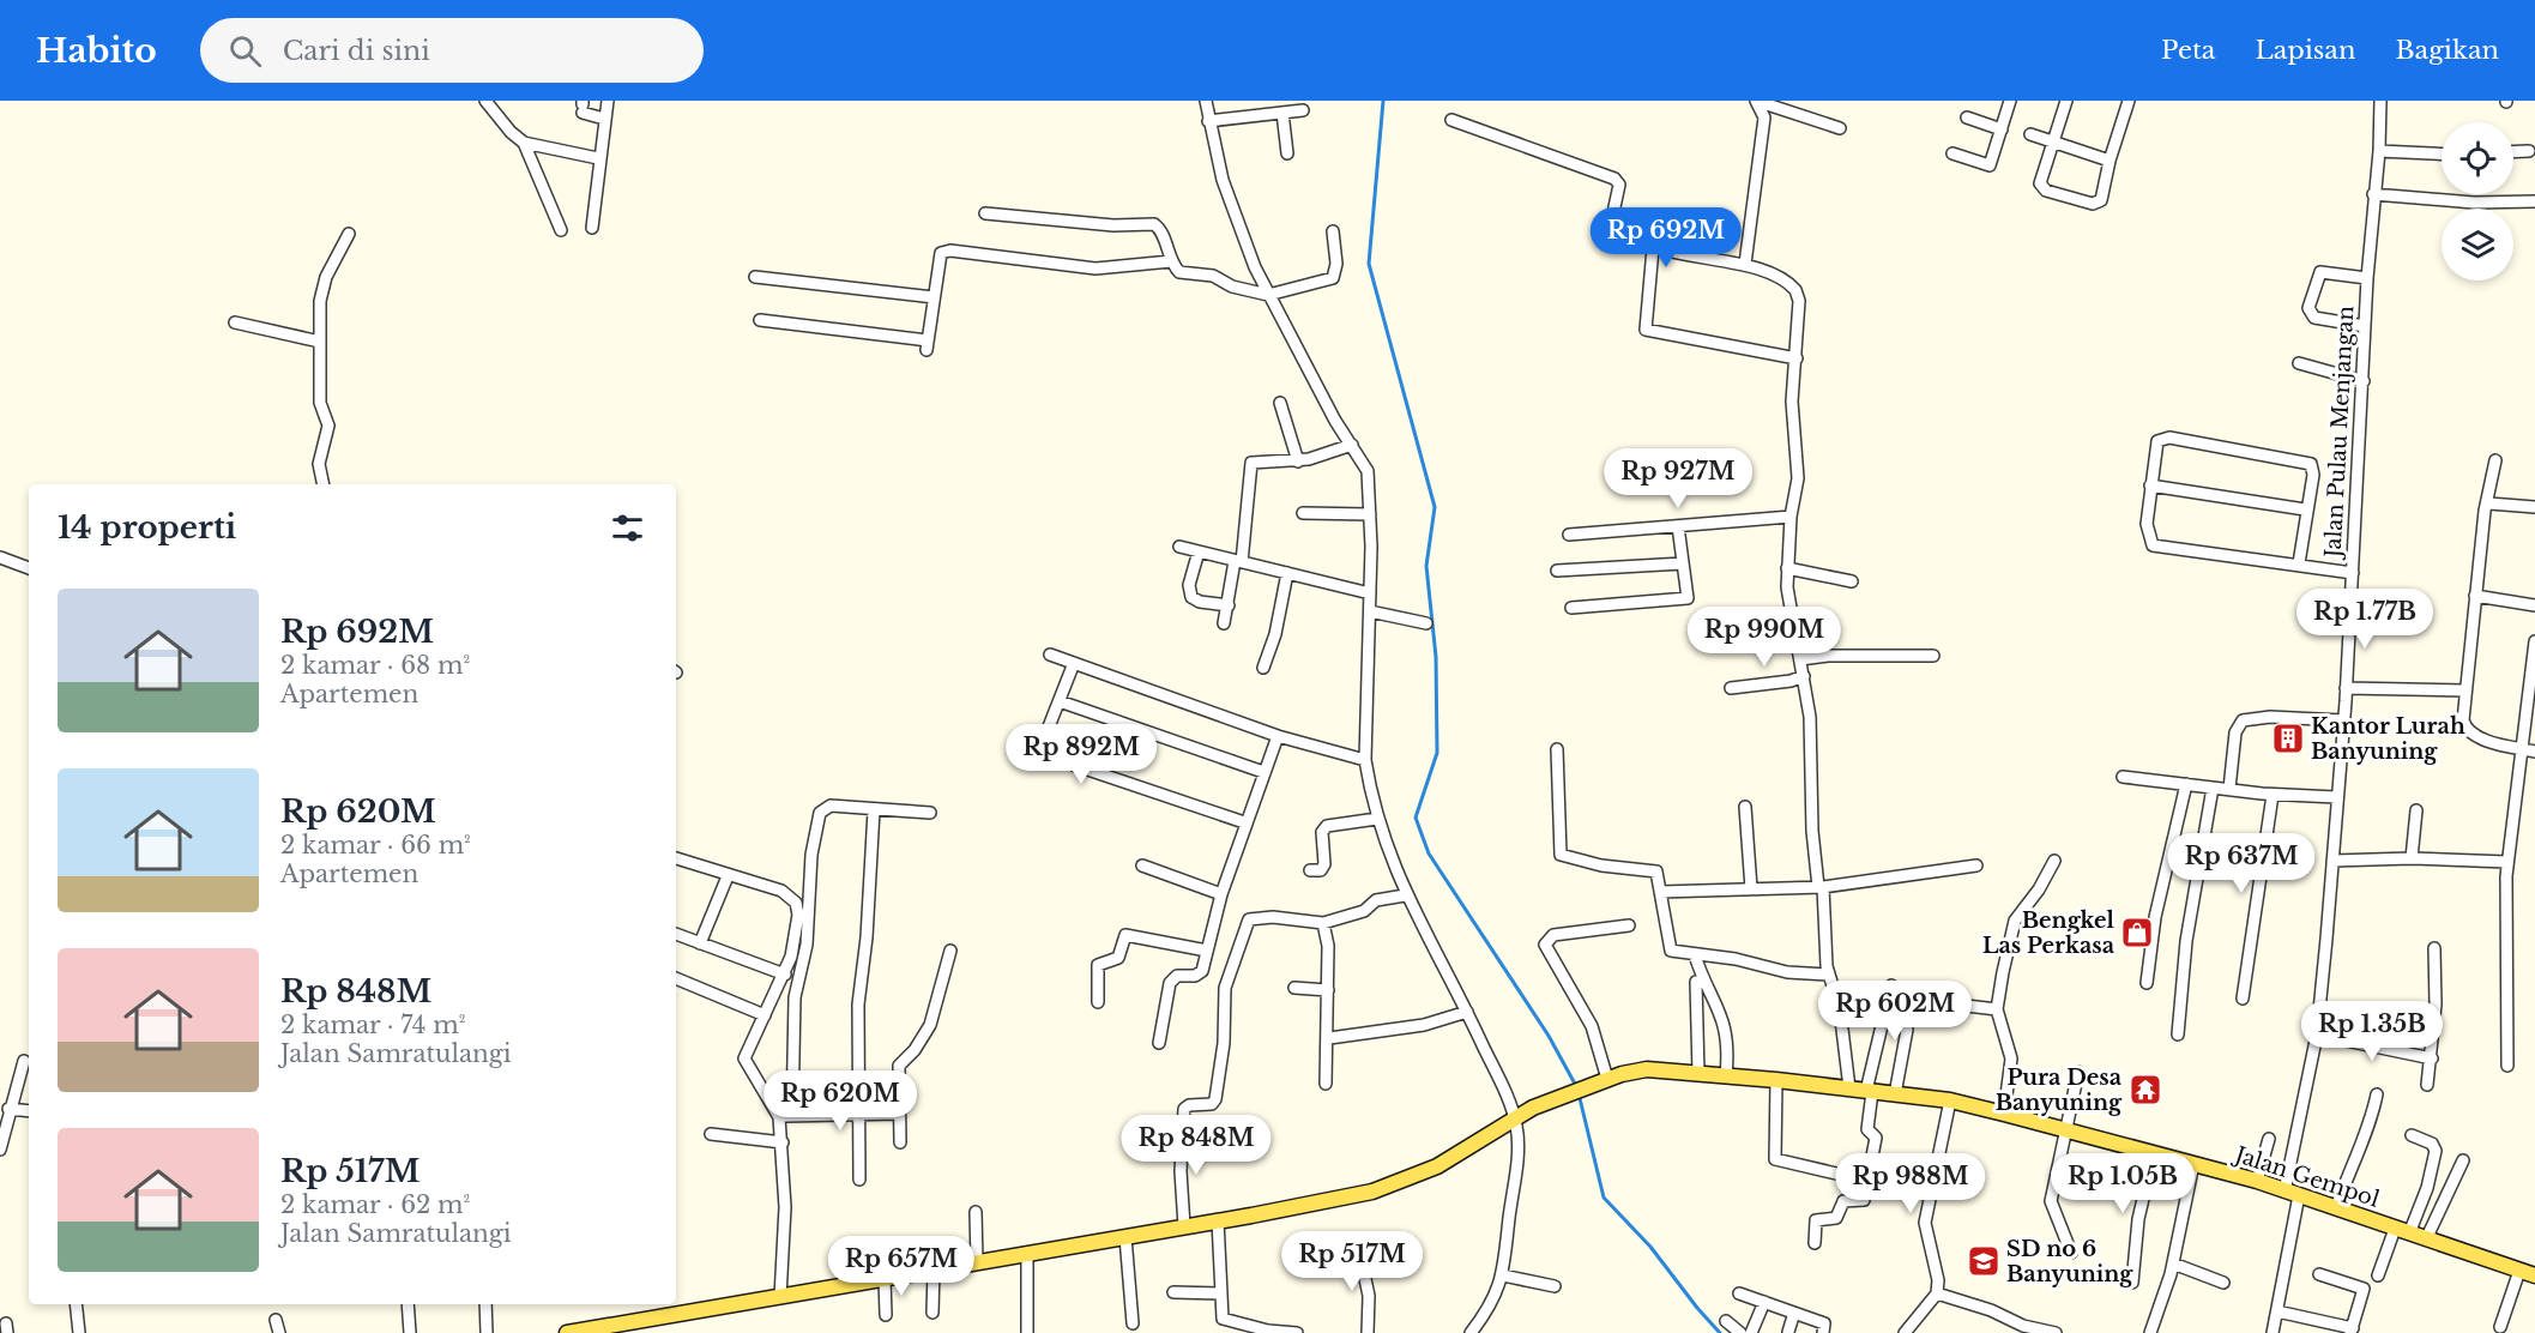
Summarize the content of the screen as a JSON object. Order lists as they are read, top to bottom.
{
  "streets": {
    "main road": ["Jalan Gempol"],
    "street": ["Jalan Pulau Menjangan"]
  },
  "crossings": [
    ["Jalan Pulau Menjangan", "Jalan Gempol"]
  ],
  "places": {
    "building": ["Kantor Lurah Banyuning"],
    "shop": ["Bengkel Las Perkasa"],
    "temple": ["Pura Desa Banyuning"],
    "school or university": ["SD no 6 Banyuning"]
  },
  "page": {
    "header": "Habito",
    "search": "Cari di sini",
    "nav": ["Peta", "Lapisan", "Bagikan"],
    "price": [
      "Rp 692M",
      "Rp 927M",
      "Rp 1.77B",
      "Rp 990M",
      "Rp 892M",
      "Rp 637M",
      "Rp 602M",
      "Rp 1.35B",
      "Rp 620M",
      "Rp 848M",
      "Rp 988M",
      "Rp 1.05B",
      "Rp 517M",
      "Rp 657M"
    ],
    "heading": "14 properti",
    "list": [
      {
        "name": "Rp 692M",
        "note": "2 kamar · 68 m² · Apartemen"
      },
      {
        "name": "Rp 620M",
        "note": "2 kamar · 66 m² · Apartemen"
      },
      {
        "name": "Rp 848M",
        "note": "2 kamar · 74 m² · Jalan Samratulangi"
      },
      {
        "name": "Rp 517M",
        "note": "2 kamar · 62 m² · Jalan Samratulangi"
      }
    ]
  }
}
